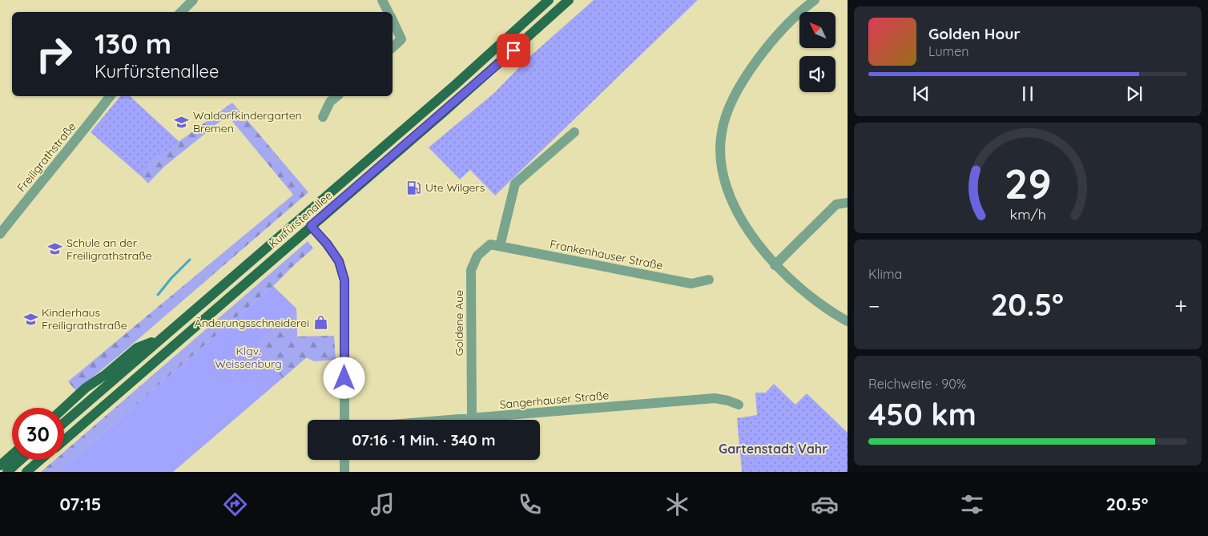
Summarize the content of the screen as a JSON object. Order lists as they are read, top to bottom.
{
  "streets": {
    "main road": ["Kurfürstenallee"],
    "street": [
      "Freiligrathstraße",
      "Frankenhauser Straße",
      "Goldene Aue",
      "Sangerhauser Straße"
    ]
  },
  "crossings": [
    ["Frankenhauser Straße", "Goldene Aue"],
    ["Goldene Aue", "Sangerhauser Straße"]
  ],
  "districts": ["Gartenstadt Vahr"],
  "parks": ["Klgv. Weissenburg"],
  "places": {
    "school or university": ["Waldorfkindergarten Bremen", "Schule an der Freiligrathstraße", "Kinderhaus Freiligrathstraße"],
    "fuel station": ["Ute Wilgers"],
    "shop": ["Änderungsschneiderei"]
  },
  "north": "top left",
  "page": {
    "turn": ["130 m", "Kurfürstenallee"],
    "song": ["Golden Hour", "Lumen"],
    "tile": [
      "Klima",
      ["Reichweite · 90%", "450 km"]
    ],
    "heat": ["−", "20.5°", "+"],
    "limit": "30",
    "trip": "07:16 · 1 Min. · 340 m",
    "tabs": ["07:15", "20.5°"],
    "gauge": ["29", "km/h"]
  }
}
